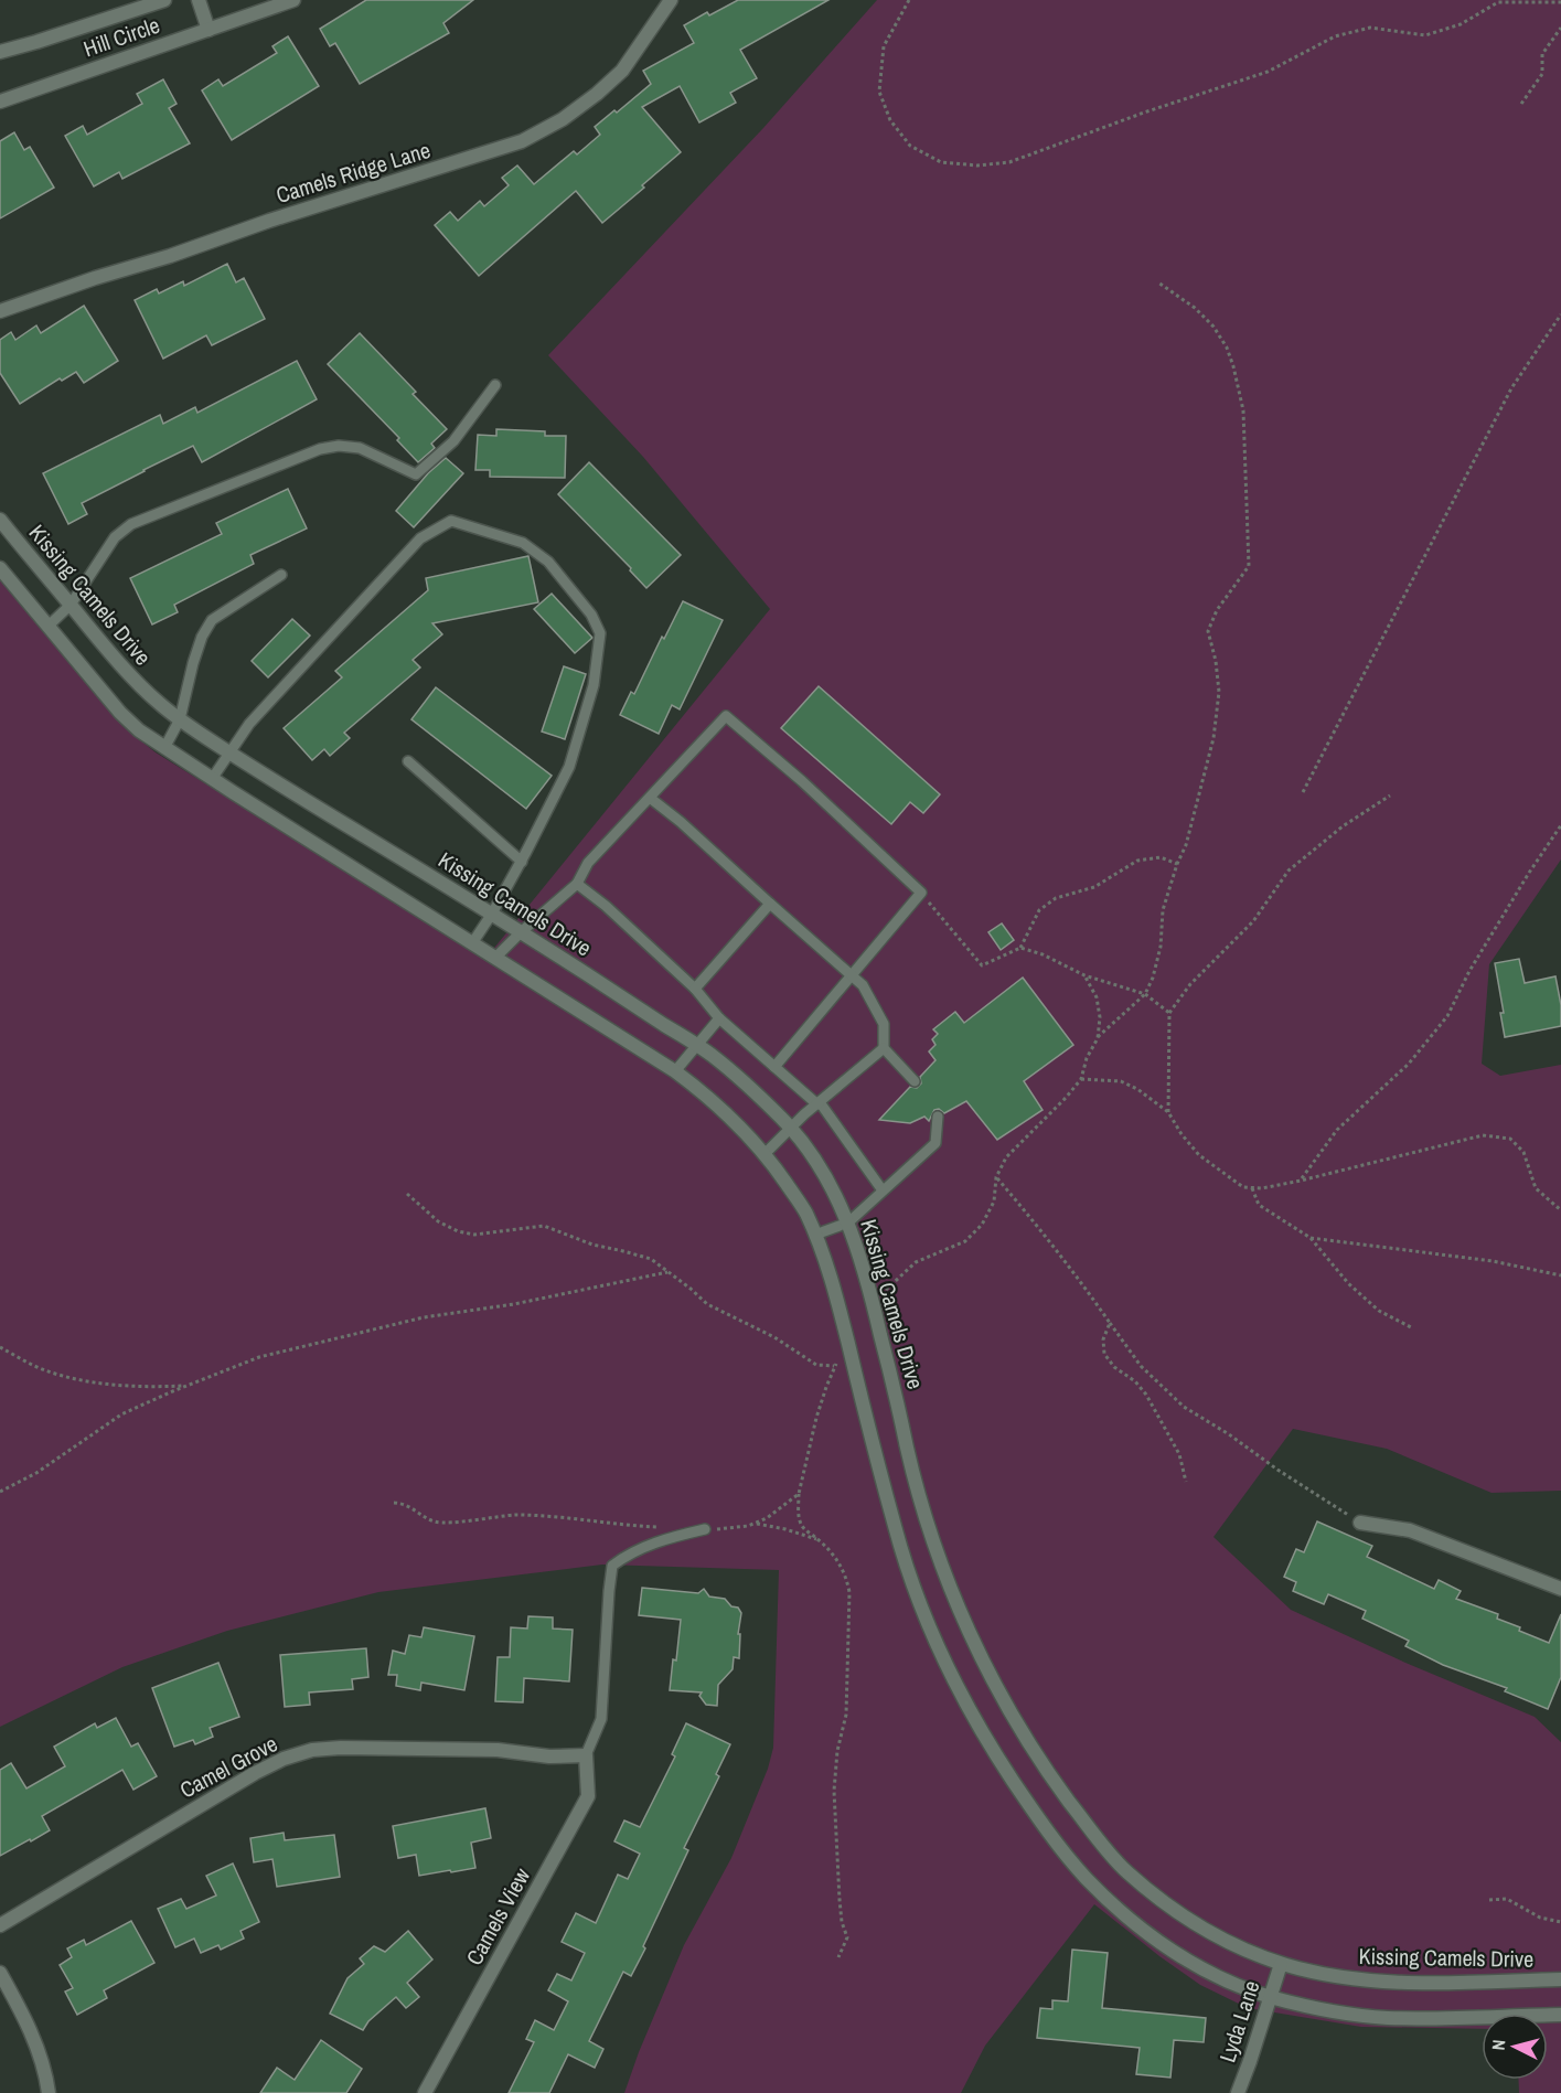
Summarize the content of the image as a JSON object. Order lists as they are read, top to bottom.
{
  "streets": {
    "street": [
      "Hill Circle",
      "Camels Ridge Lane",
      "Kissing Camels Drive",
      "Camel Grove",
      "Camels View",
      "Lyda Lane"
    ]
  },
  "crossings": [
    ["Kissing Camels Drive", "Lyda Lane"],
    ["Camel Grove", "Camels View"]
  ],
  "north": "left"
}
